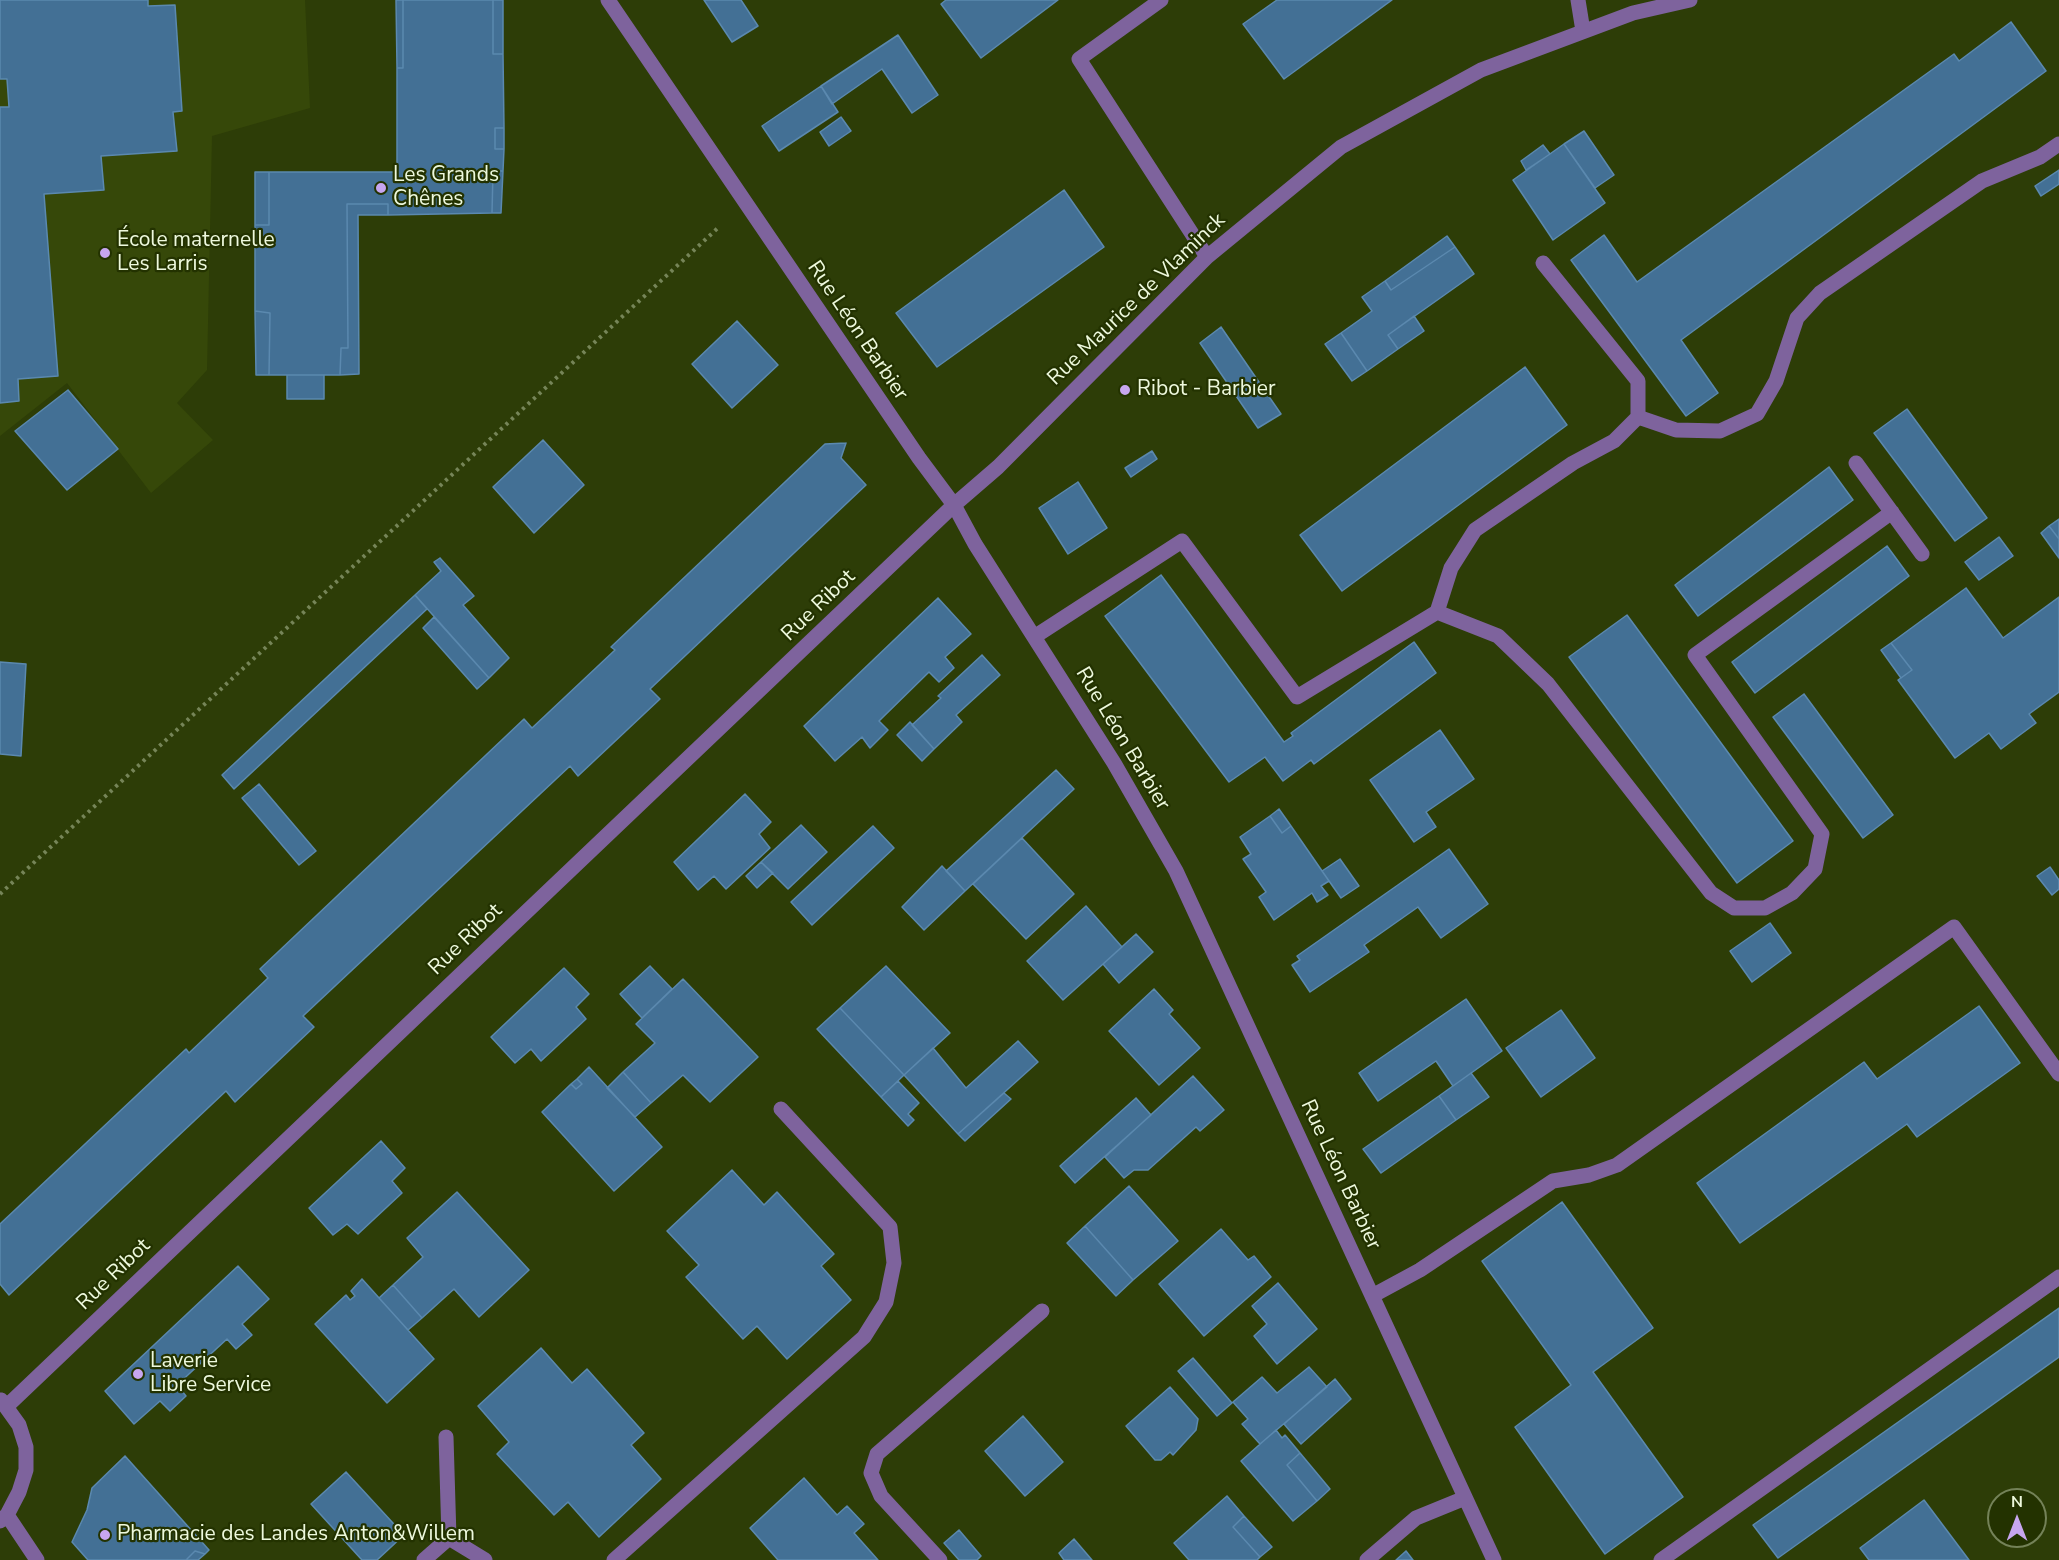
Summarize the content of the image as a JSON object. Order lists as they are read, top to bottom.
{
  "streets": {
    "street": ["Rue Maurice de Vlaminck", "Rue Léon Barbier", "Rue Ribot"]
  },
  "crossings": [
    ["Rue Maurice de Vlaminck", "Rue Léon Barbier"],
    ["Rue Maurice de Vlaminck", "Rue Ribot"],
    ["Rue Léon Barbier", "Rue Ribot"]
  ],
  "places": [
    "Les Grands Chênes",
    "École maternelle Les Larris",
    "Ribot - Barbier",
    "Laverie Libre Service",
    "Pharmacie des Landes Anton&Willem"
  ],
  "north": "top"
}
